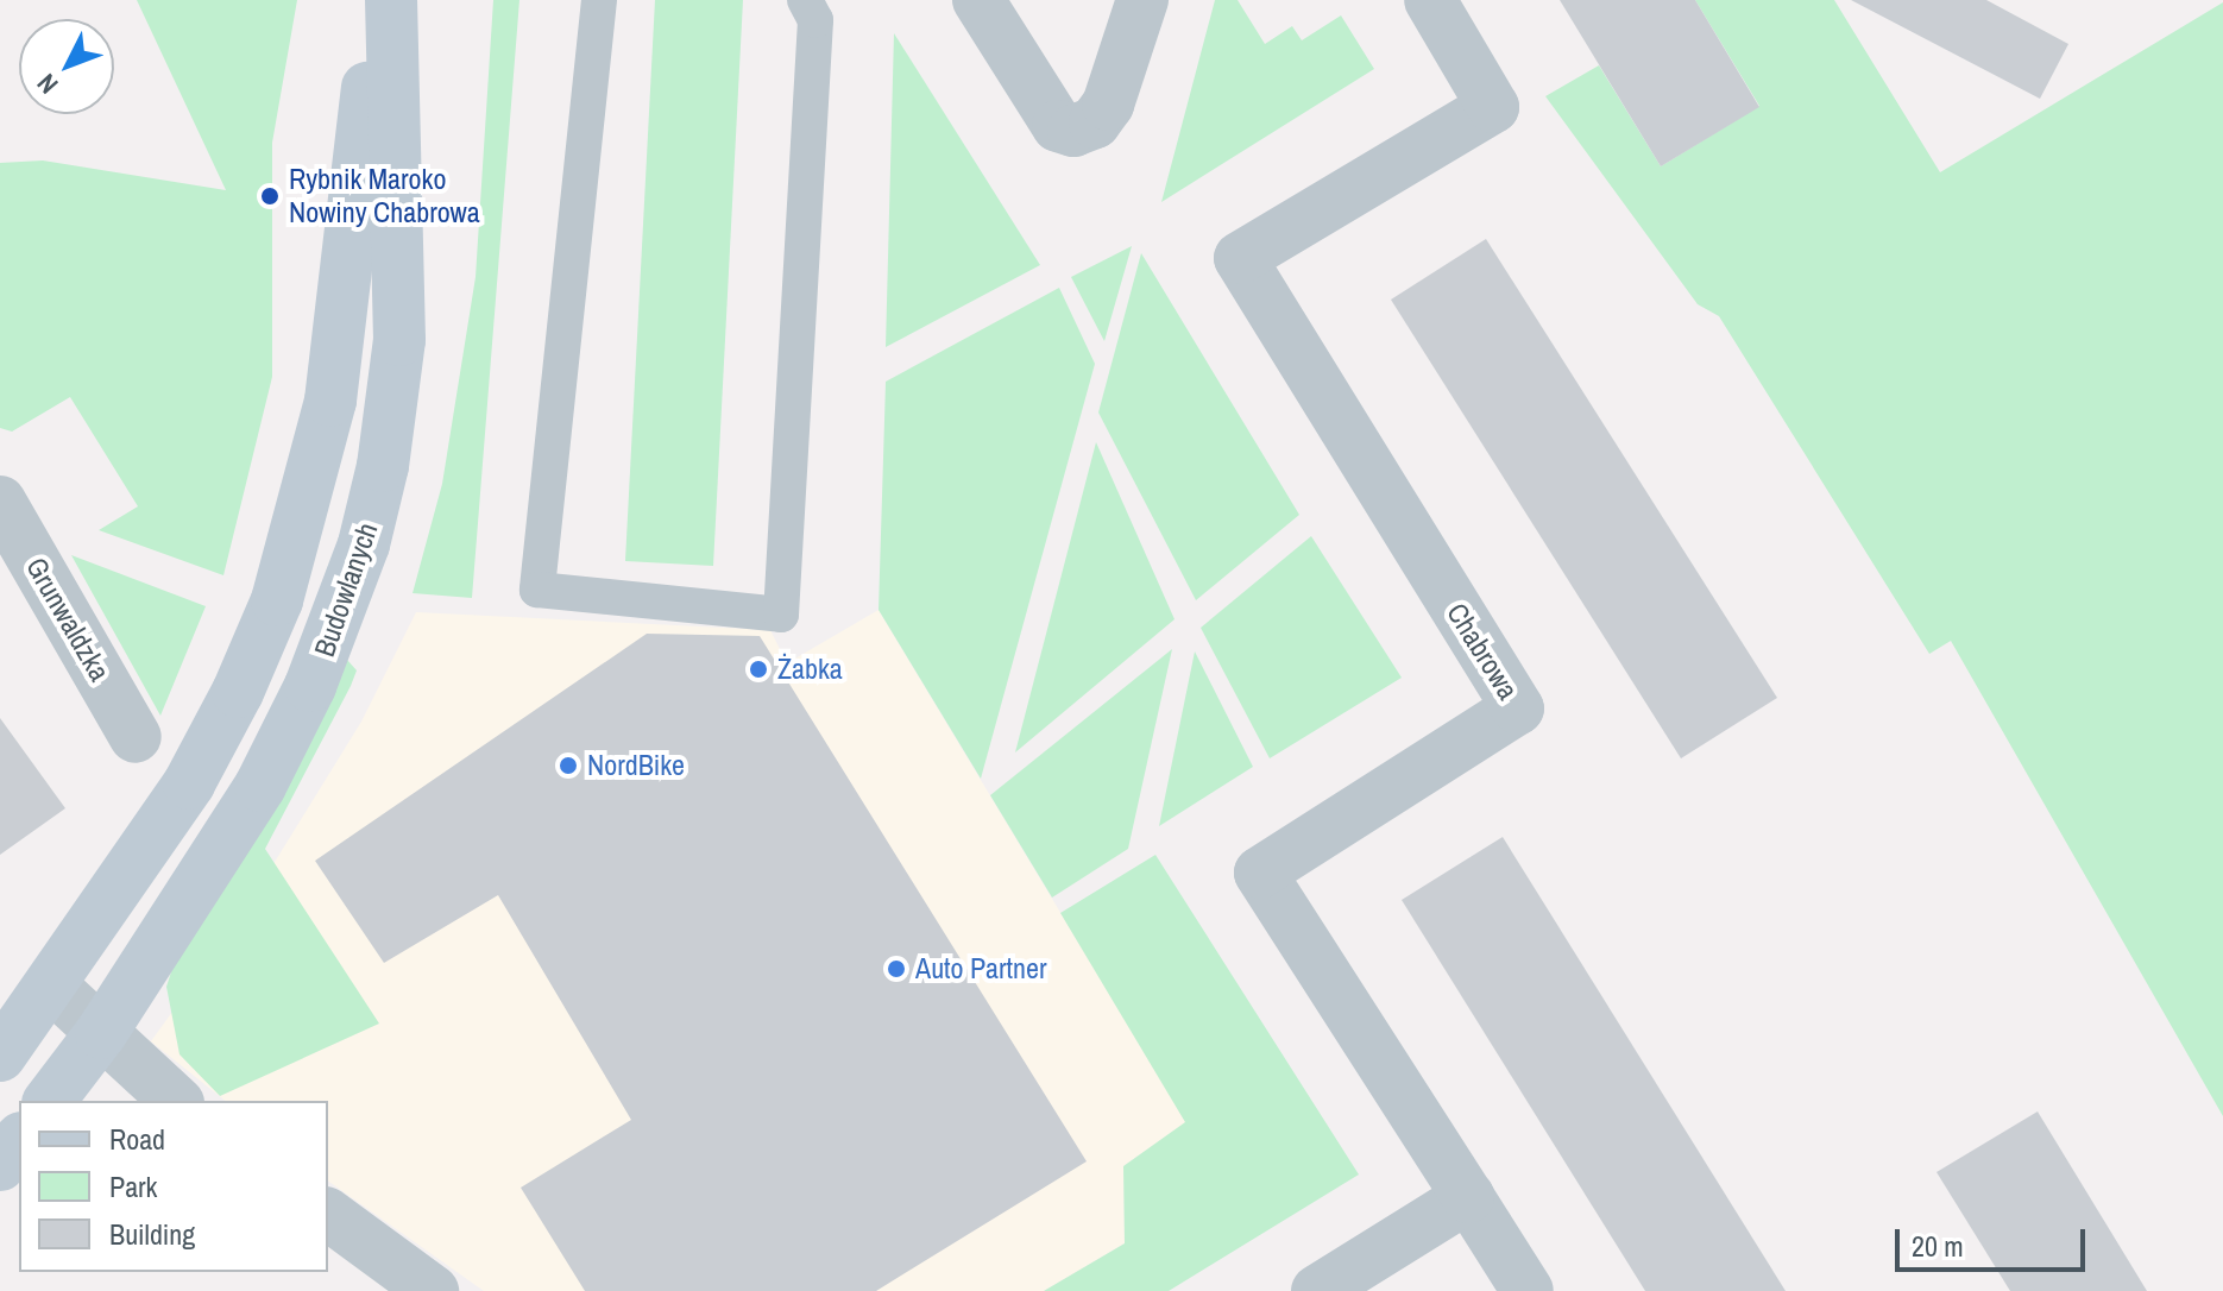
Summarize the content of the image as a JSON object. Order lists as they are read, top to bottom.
{
  "streets": {
    "main road": ["Budowlanych"],
    "street": ["Grunwaldzka", "Chabrowa"]
  },
  "places": [
    "Rybnik Maroko Nowiny Chabrowa",
    "Żabka",
    "NordBike",
    "Auto Partner"
  ],
  "legend": ["Road", "Park", "Building"],
  "scale_bar": "20 m",
  "north": "bottom left"
}
